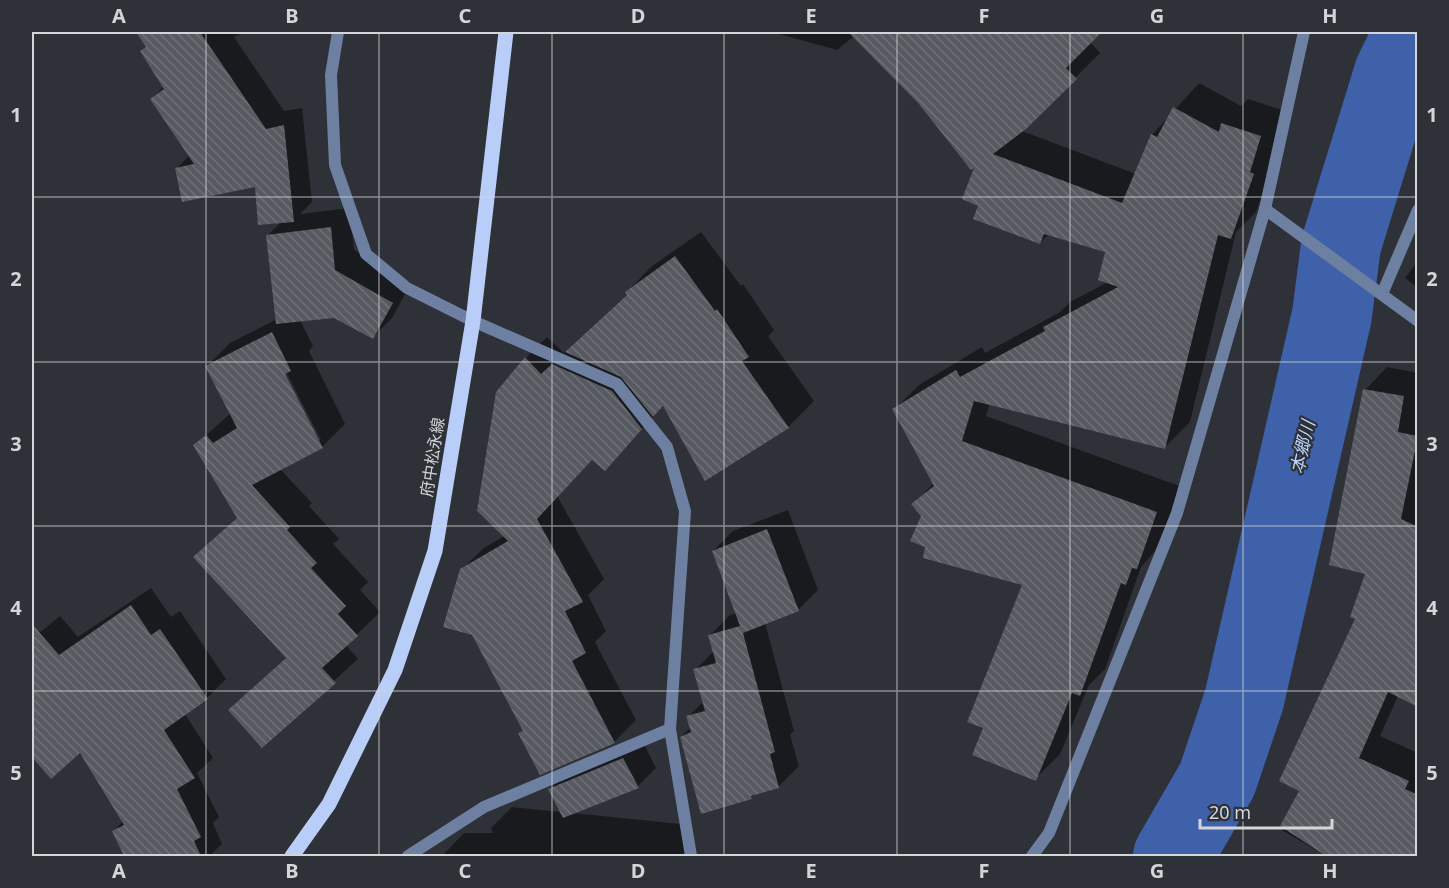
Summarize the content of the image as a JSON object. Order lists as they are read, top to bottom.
{
  "streets": {
    "main road": ["府中松永線"]
  },
  "water": ["本郷川"],
  "scale_bar": "20 m",
  "grid": {
    "columns": [
      "A",
      "B",
      "C",
      "D",
      "E",
      "F",
      "G",
      "H"
    ],
    "rows": [
      "1",
      "2",
      "3",
      "4",
      "5"
    ]
  }
}
